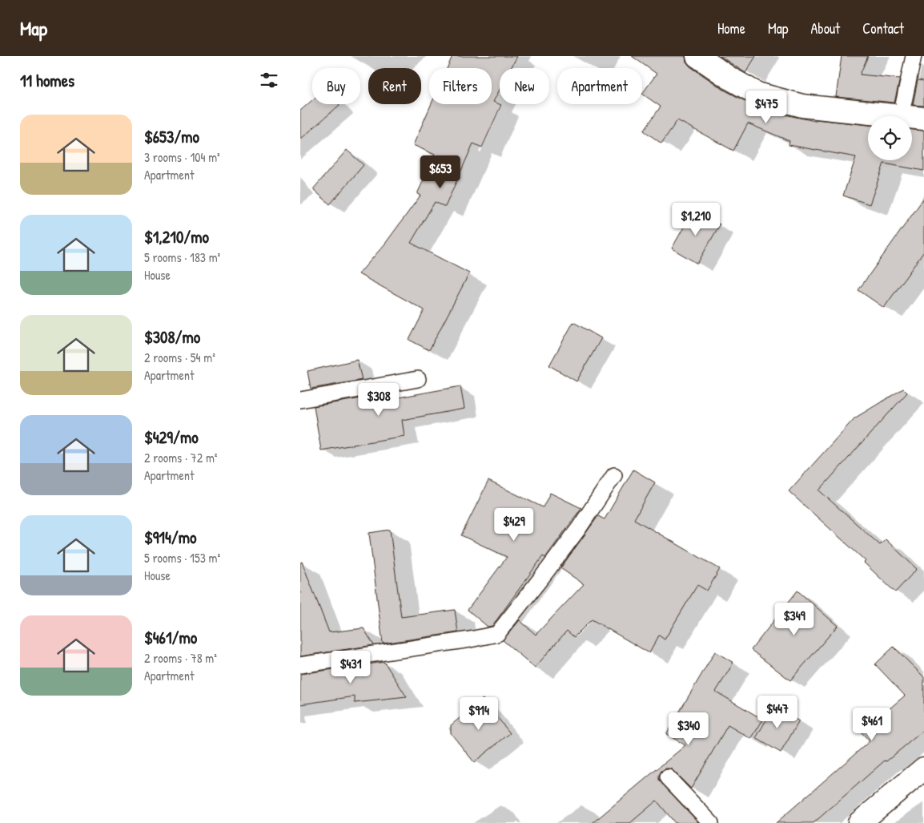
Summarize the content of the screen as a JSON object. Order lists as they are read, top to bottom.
{
  "page": {
    "header": "Map",
    "nav": [
      "Home",
      "Map",
      "About",
      "Contact"
    ],
    "heading": "11 homes",
    "chip": [
      "Buy",
      "Rent",
      "Filters",
      "New",
      "Apartment"
    ],
    "price": [
      "$475",
      "$653",
      "$1,210",
      "$308",
      "$429",
      "$349",
      "$431",
      "$447",
      "$914",
      "$461",
      "$340"
    ],
    "list": [
      {
        "name": "$653/mo",
        "note": "3 rooms · 104 m² · Apartment"
      },
      {
        "name": "$1,210/mo",
        "note": "5 rooms · 183 m² · House"
      },
      {
        "name": "$308/mo",
        "note": "2 rooms · 54 m² · Apartment"
      },
      {
        "name": "$429/mo",
        "note": "2 rooms · 72 m² · Apartment"
      },
      {
        "name": "$914/mo",
        "note": "5 rooms · 153 m² · House"
      },
      {
        "name": "$461/mo",
        "note": "2 rooms · 78 m² · Apartment"
      }
    ]
  }
}
